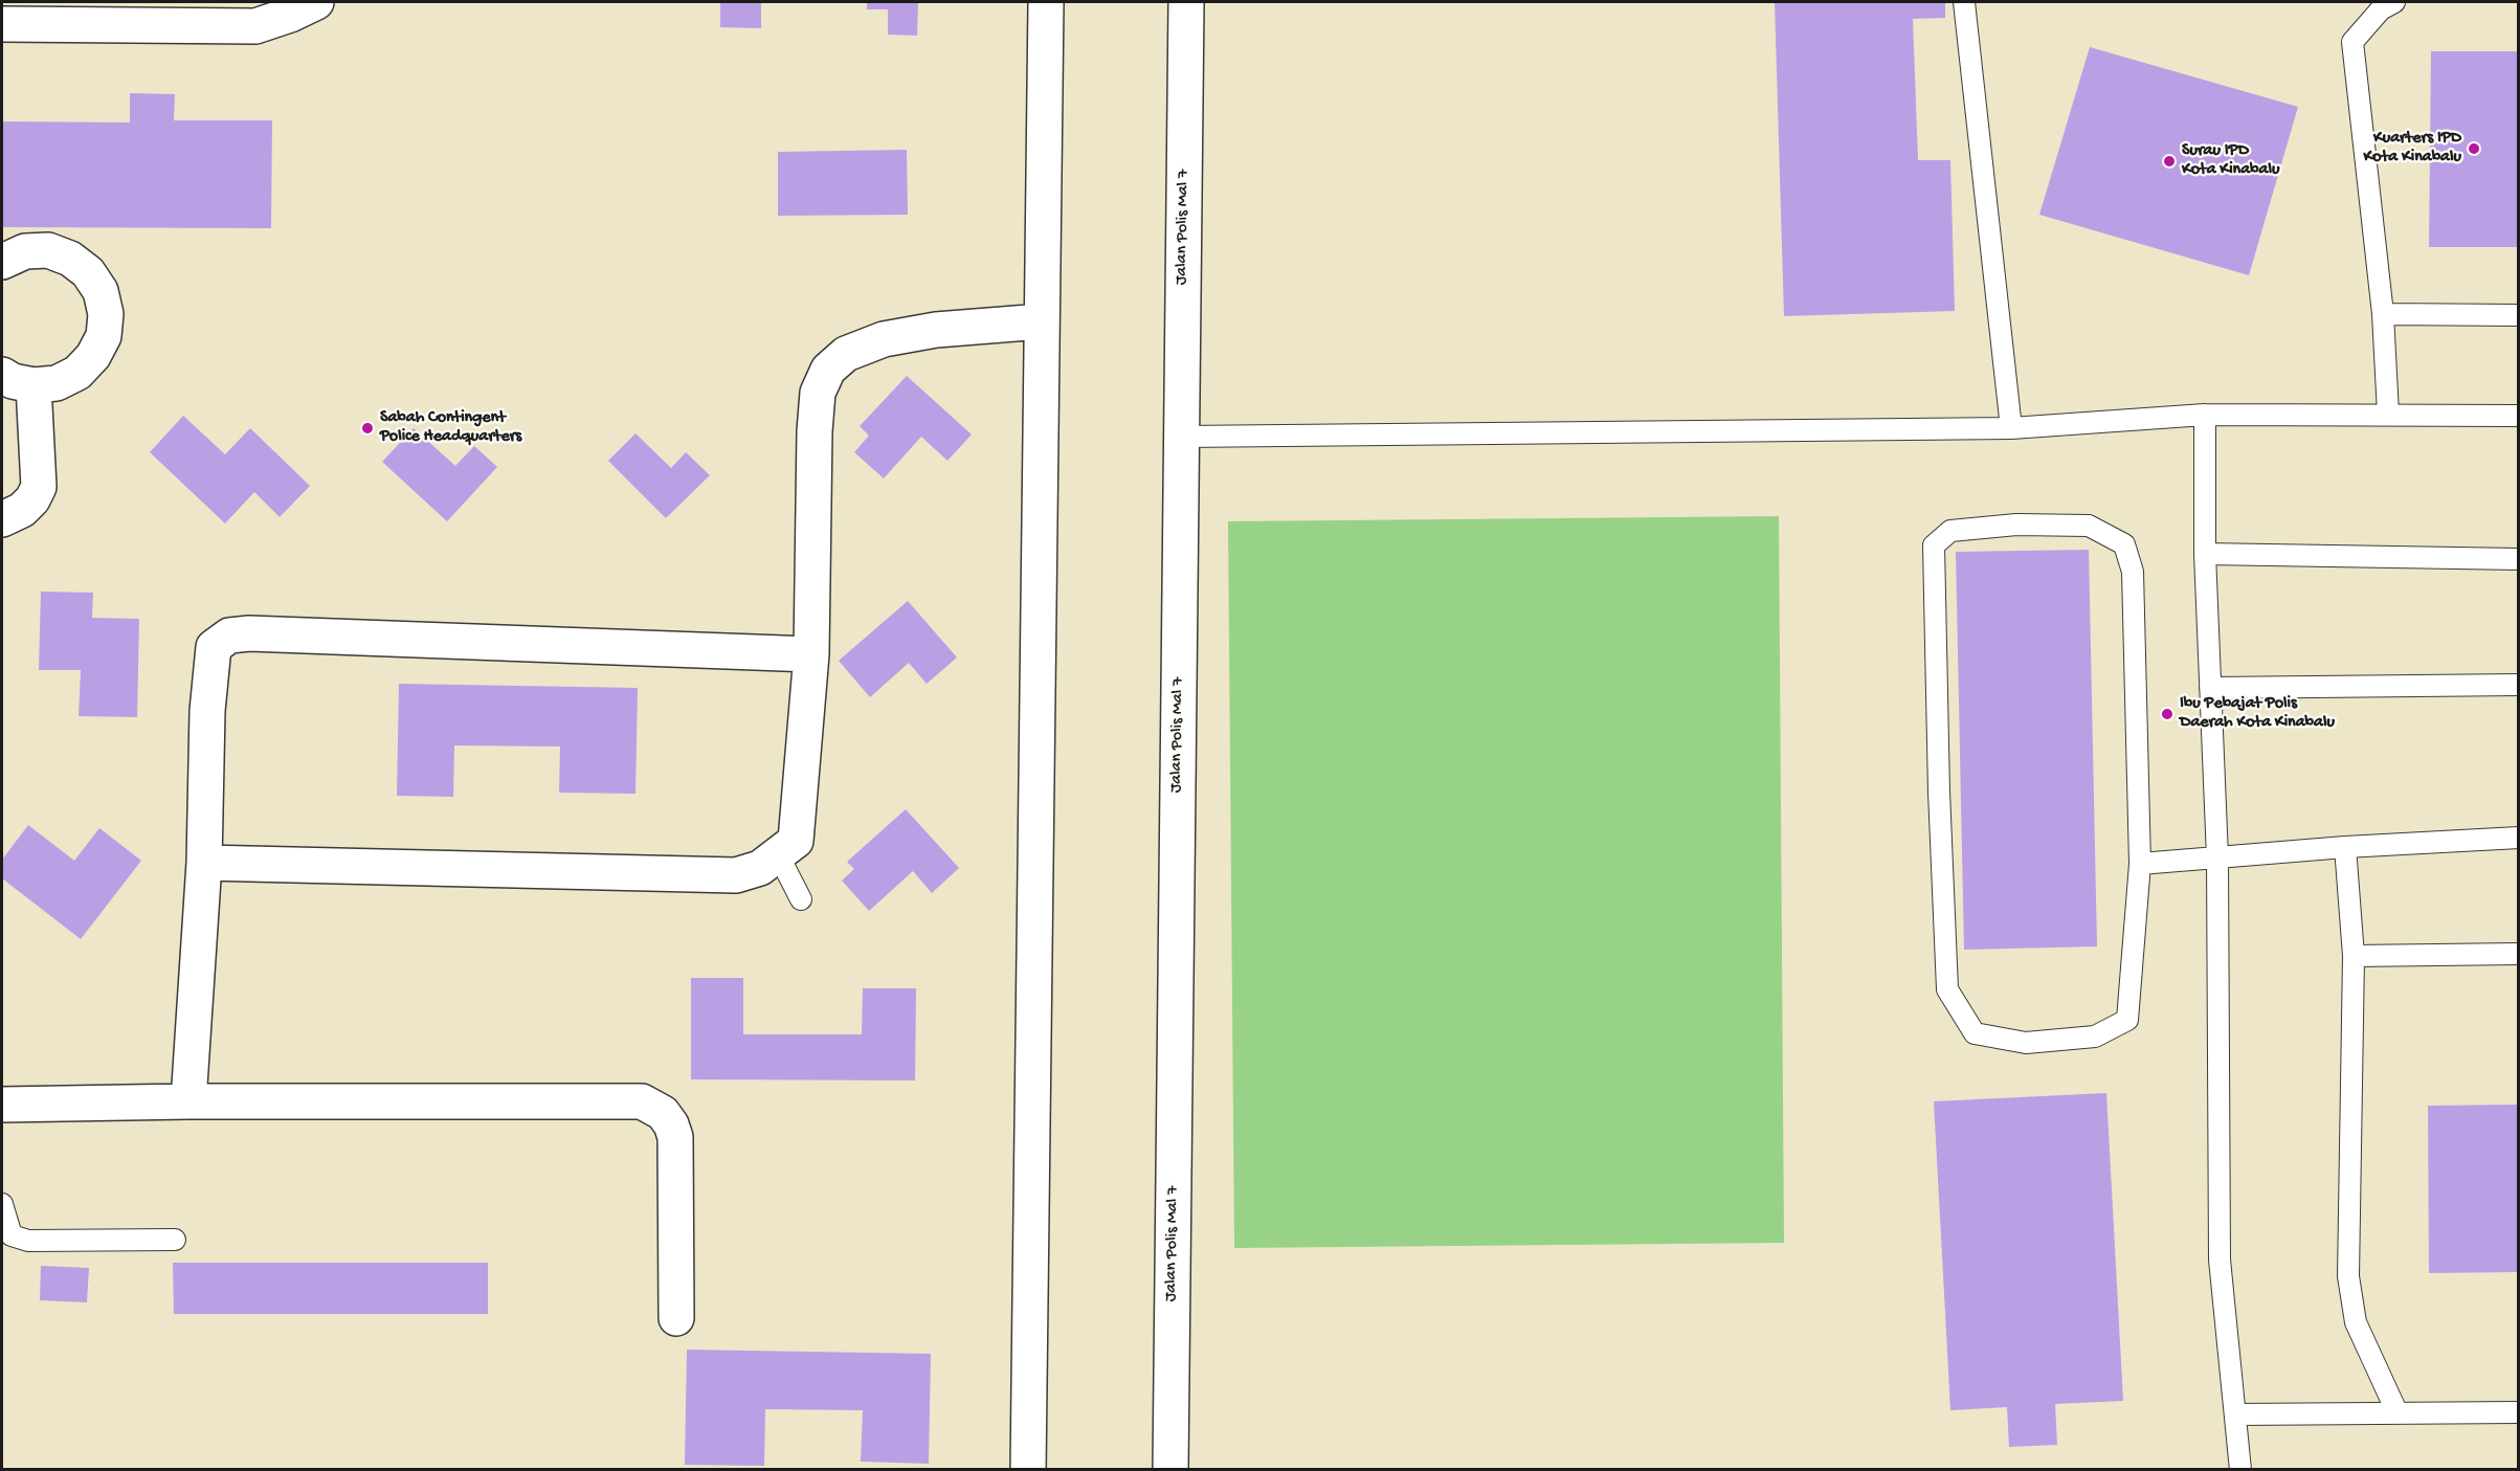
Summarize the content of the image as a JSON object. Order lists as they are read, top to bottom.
{
  "streets": {
    "street": ["Jalan Polis Mal 7"]
  },
  "places": [
    "Kuarters IPD Kota Kinabalu",
    "Surau IPD Kota Kinabalu",
    "Sabah Contingent Police Headquarters",
    "Ibu Pebajat Polis Daerah Kota Kinabalu"
  ]
}
